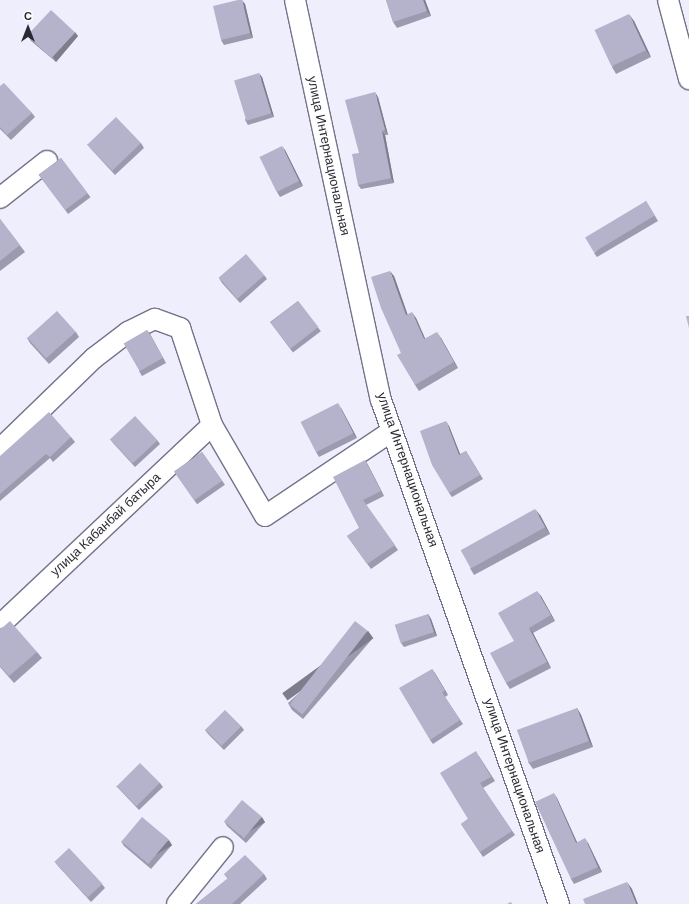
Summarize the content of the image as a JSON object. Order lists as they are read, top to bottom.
{
  "streets": {
    "street": ["улица Интернациональная", "улица Кабанбай батыра"]
  },
  "north": "top"
}
